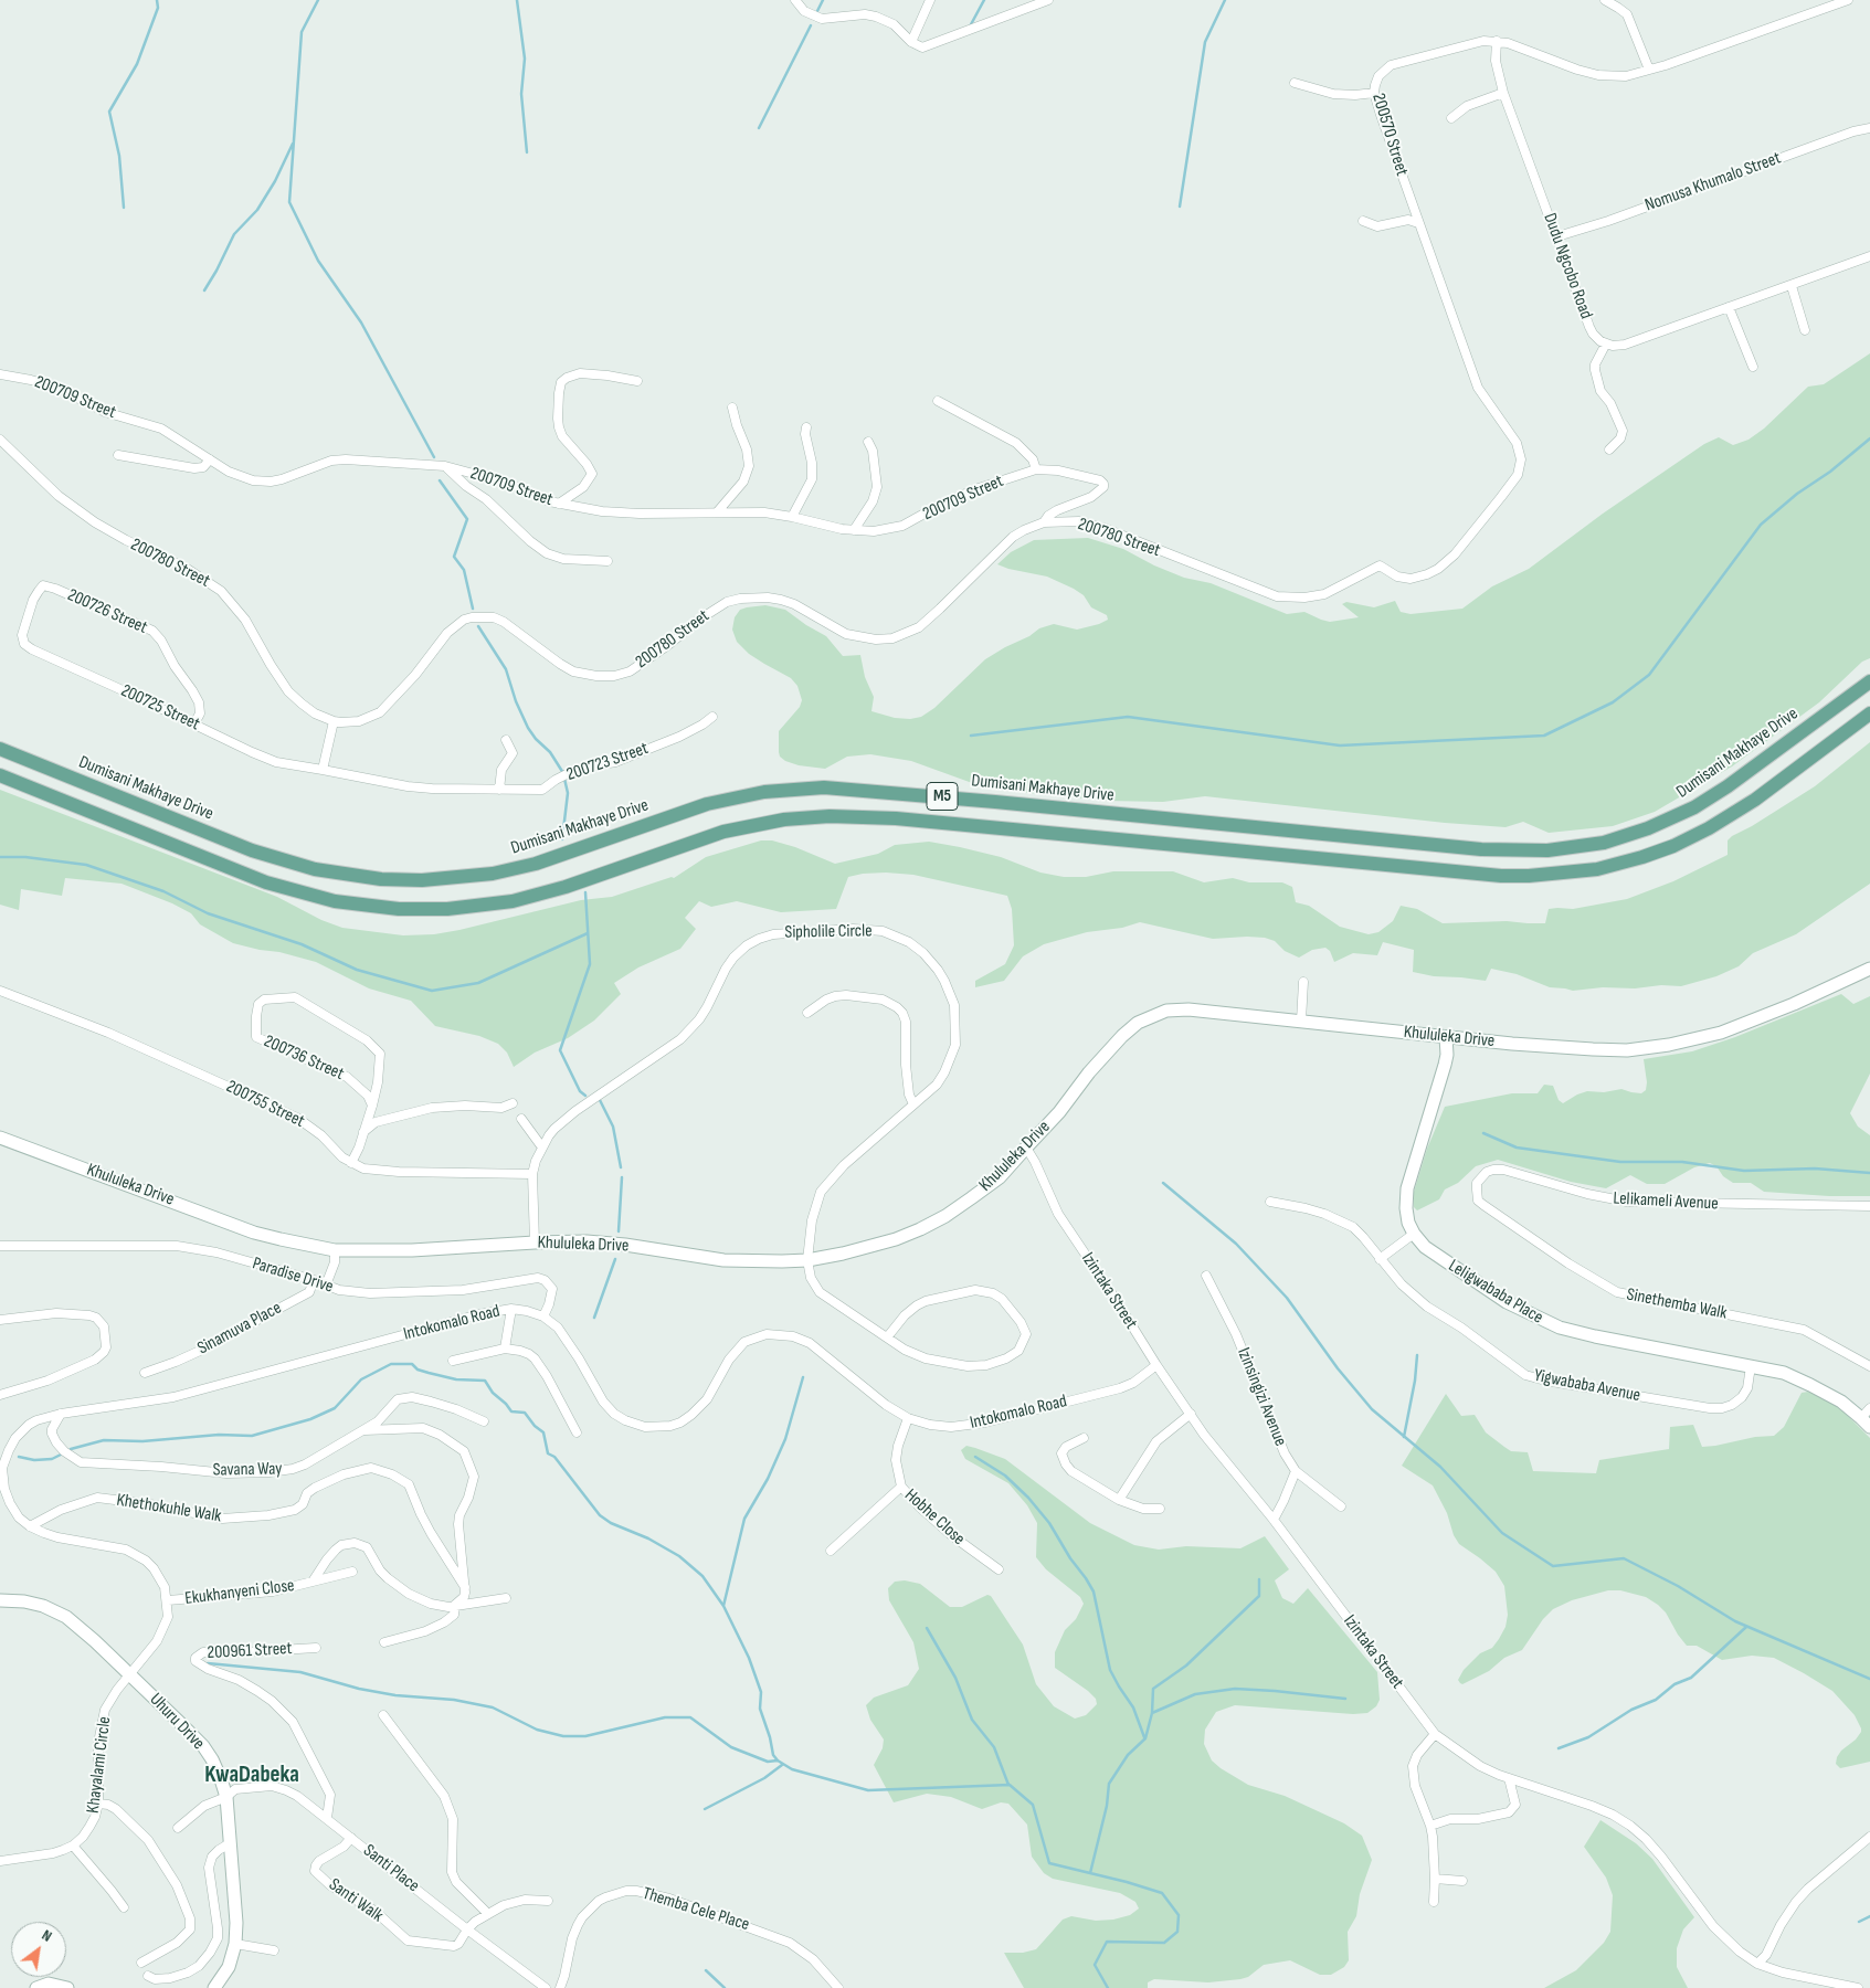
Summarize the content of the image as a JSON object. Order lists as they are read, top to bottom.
{
  "streets": {
    "main road": ["Dumisani Makhaye Drive", "M5"],
    "street": [
      "200570 Street",
      "Nomusa Khumalo Street",
      "Dudu Ngcobo Road",
      "200709 Street",
      "200780 Street",
      "200726 Street",
      "200725 Street",
      "200723 Street",
      "Sipholile Circle",
      "Khululeka Drive",
      "200736 Street",
      "200755 Street",
      "Lelikameli Avenue",
      "Paradise Drive",
      "Izintaka Street",
      "Leligwababa Place",
      "Sinethemba Walk",
      "Intokomalo Road",
      "Sinamuva Place",
      "Yigwababa Avenue",
      "Izinsingizi Avenue",
      "Savana Way",
      "Khethokuhle Walk",
      "Hobhe Close",
      "Ekukhanyeni Close",
      "200961 Street",
      "Uhuru Drive",
      "Khayalami Circle",
      "Santi Place",
      "Santi Walk",
      "Themba Cele Place"
    ]
  },
  "crossings": [
    ["200570 Street", "Dudu Ngcobo Road"],
    ["200570 Street", "200780 Street"],
    ["Nomusa Khumalo Street", "Dudu Ngcobo Road"],
    ["200726 Street", "200725 Street"],
    ["200725 Street", "200723 Street"],
    ["Sipholile Circle", "Khululeka Drive"],
    ["Sipholile Circle", "200755 Street"],
    ["Khululeka Drive", "Izintaka Street"],
    ["Khululeka Drive", "Sinamuva Place"],
    ["Lelikameli Avenue", "Sinethemba Walk"],
    ["Paradise Drive", "Intokomalo Road"],
    ["Paradise Drive", "Sinamuva Place"],
    ["Izintaka Street", "Intokomalo Road"],
    ["Leligwababa Place", "Yigwababa Avenue"],
    ["Intokomalo Road", "Savana Way"],
    ["Intokomalo Road", "Khethokuhle Walk"],
    ["Intokomalo Road", "Hobhe Close"],
    ["Intokomalo Road", "Ekukhanyeni Close"],
    ["200961 Street", "Santi Place"],
    ["Uhuru Drive", "Khayalami Circle"],
    ["Uhuru Drive", "Santi Place"],
    ["Santi Place", "Santi Walk"]
  ],
  "districts": ["KwaDabeka"],
  "north": "top right"
}
